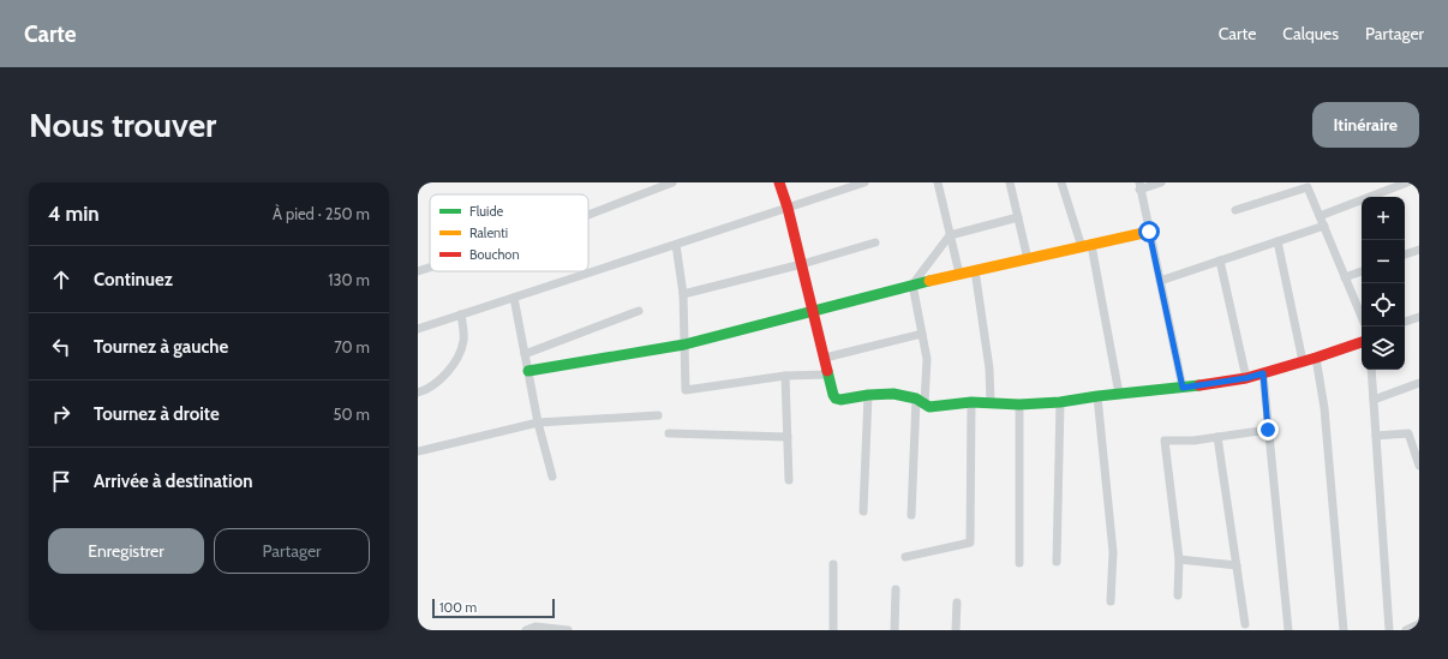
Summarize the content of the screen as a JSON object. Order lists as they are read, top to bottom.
{
  "legend": ["Fluide", "Ralenti", "Bouchon"],
  "scale_bar": "100 m",
  "page": {
    "header": "Carte",
    "nav": ["Carte", "Calques", "Partager"],
    "buttons": [
      "Itinéraire",
      ["Enregistrer", "Partager"]
    ],
    "title": "Nous trouver",
    "heading": ["4 min", "À pied · 250 m"],
    "map_buttons": ["+", "−"],
    "list": [
      ["Continuez", "130 m"],
      ["Tournez à gauche", "70 m"],
      ["Tournez à droite", "50 m"],
      "Arrivée à destination"
    ],
    "scale": "100 m"
  }
}
